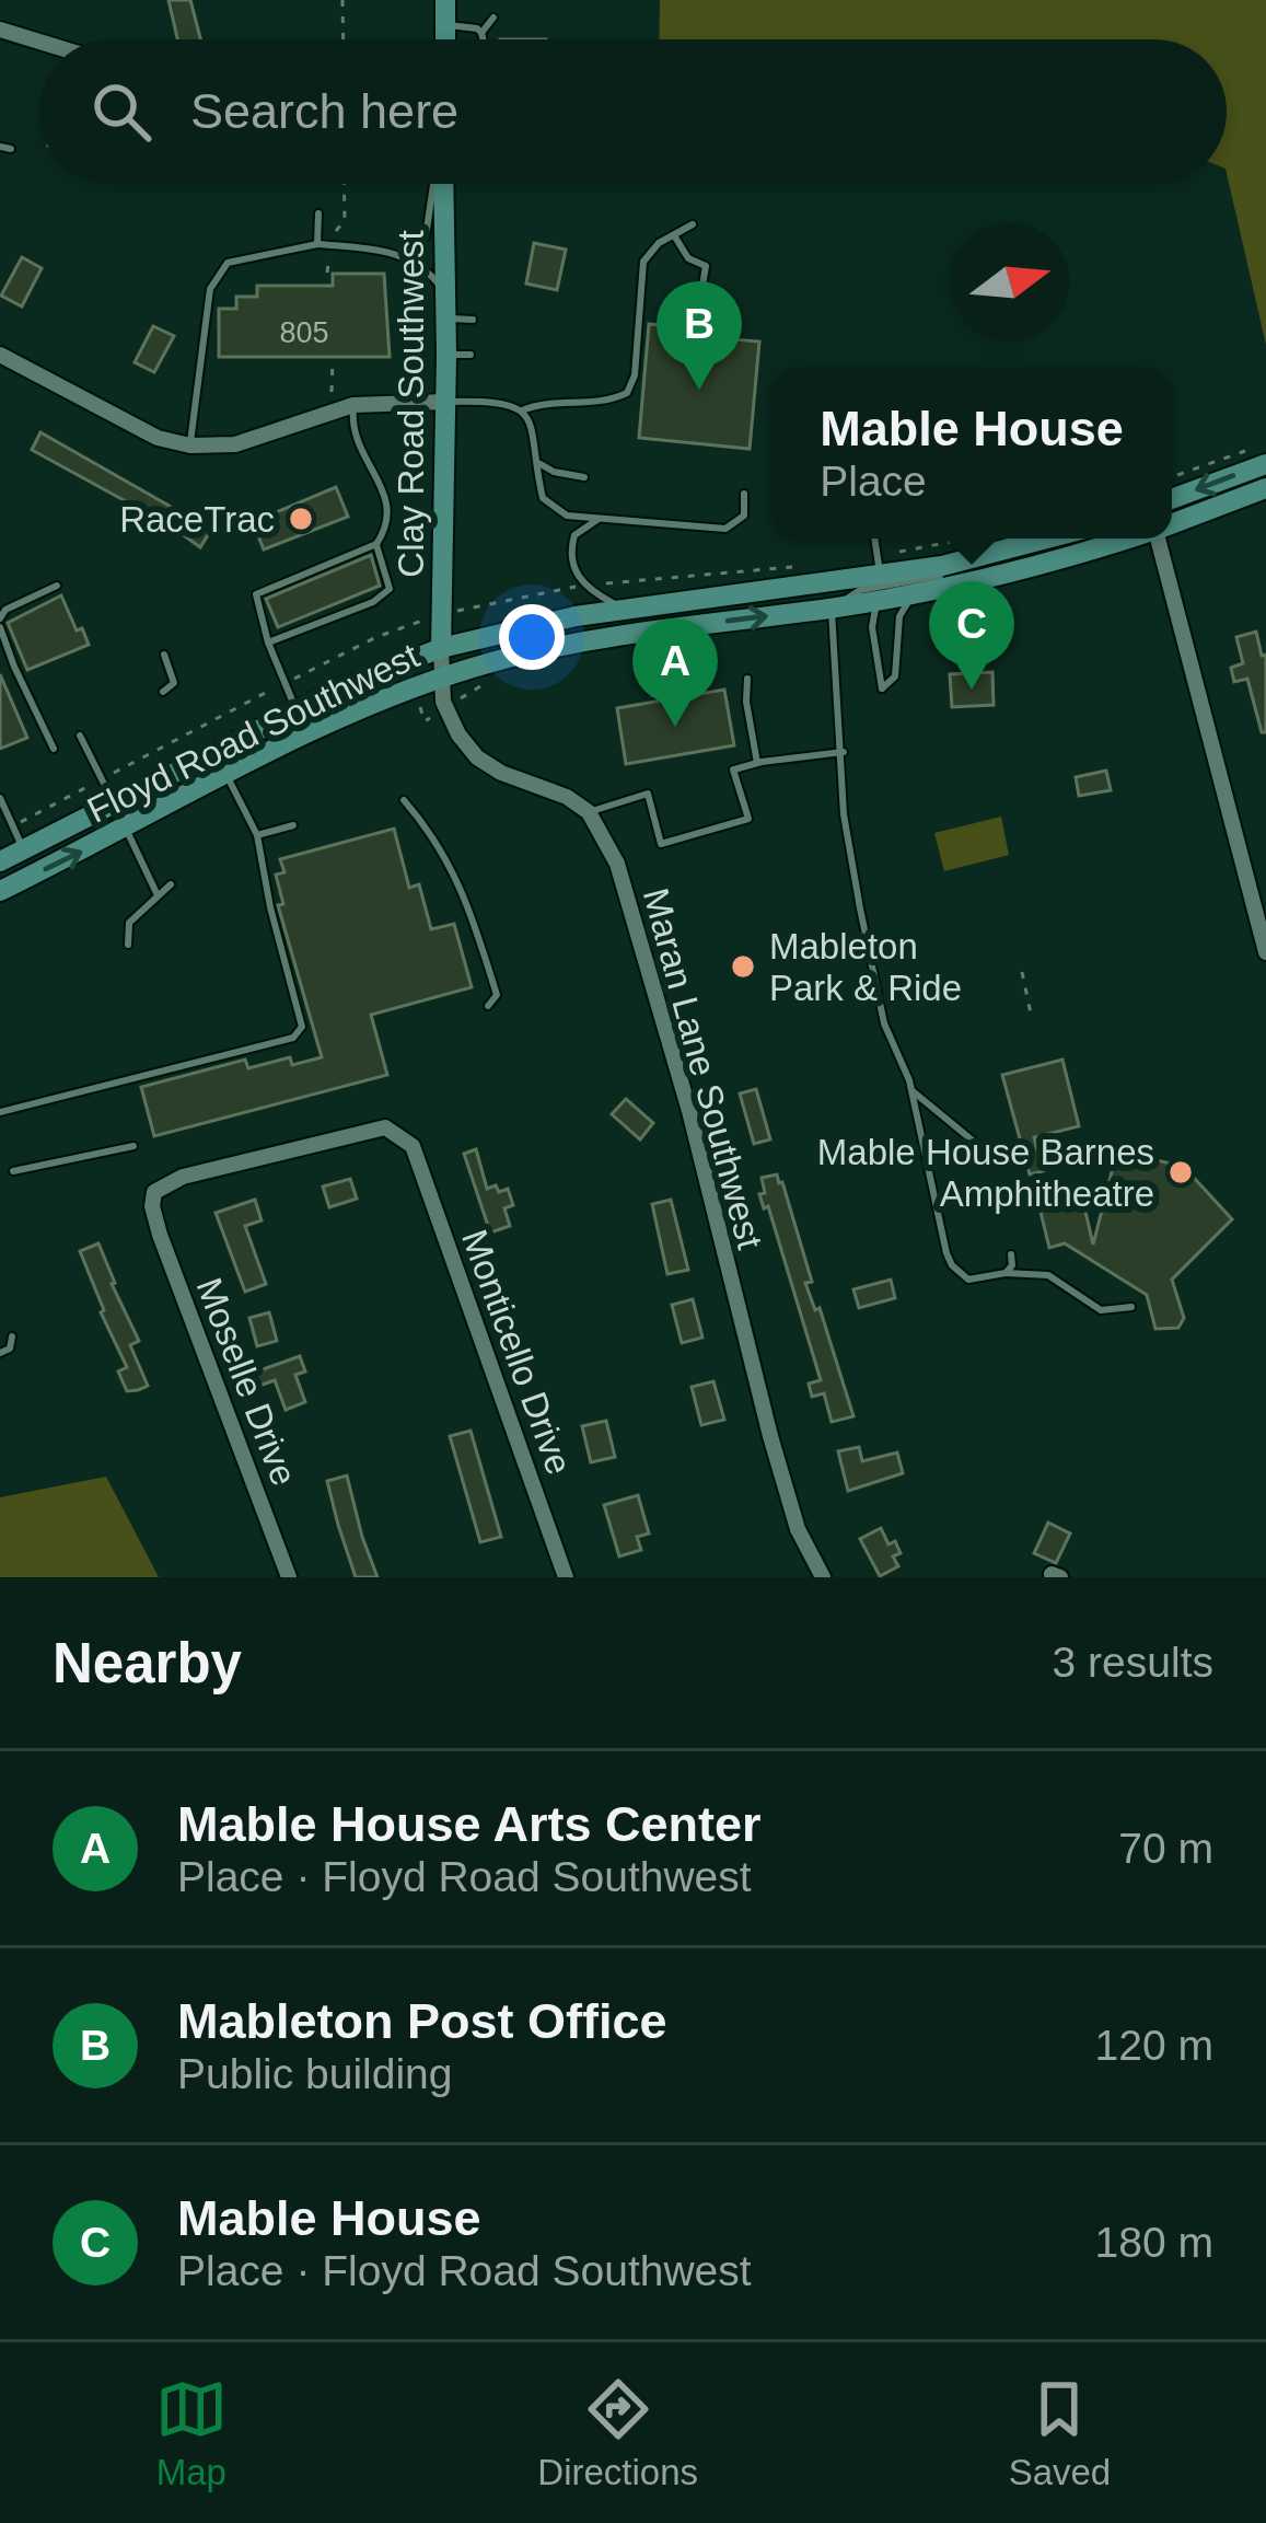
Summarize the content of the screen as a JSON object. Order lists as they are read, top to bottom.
{
  "streets": {
    "main road": ["Clay Road Southwest", "Floyd Road Southwest"],
    "street": ["Maran Lane Southwest", "Monticello Drive", "Moselle Drive"]
  },
  "crossings": [
    ["Clay Road Southwest", "Floyd Road Southwest"],
    ["Monticello Drive", "Moselle Drive"]
  ],
  "places": ["RaceTrac", "Mableton Park & Ride", "Mable House Barnes Amphitheatre"],
  "house_numbers": ["805"],
  "north": "right",
  "page": {
    "search": "Search here",
    "pins": ["B", "C", "A"],
    "popup": ["Mable House", "Place"],
    "heading": ["Nearby", "3 results"],
    "list": [
      {
        "mark": "A",
        "name": "Mable House Arts Center",
        "note": "Place · Floyd Road Southwest",
        "value": "70 m"
      },
      {
        "mark": "B",
        "name": "Mableton Post Office",
        "note": "Public building",
        "value": "120 m"
      },
      {
        "mark": "C",
        "name": "Mable House",
        "note": "Place · Floyd Road Southwest",
        "value": "180 m"
      }
    ],
    "nav": ["Map", "Directions", "Saved"]
  }
}
